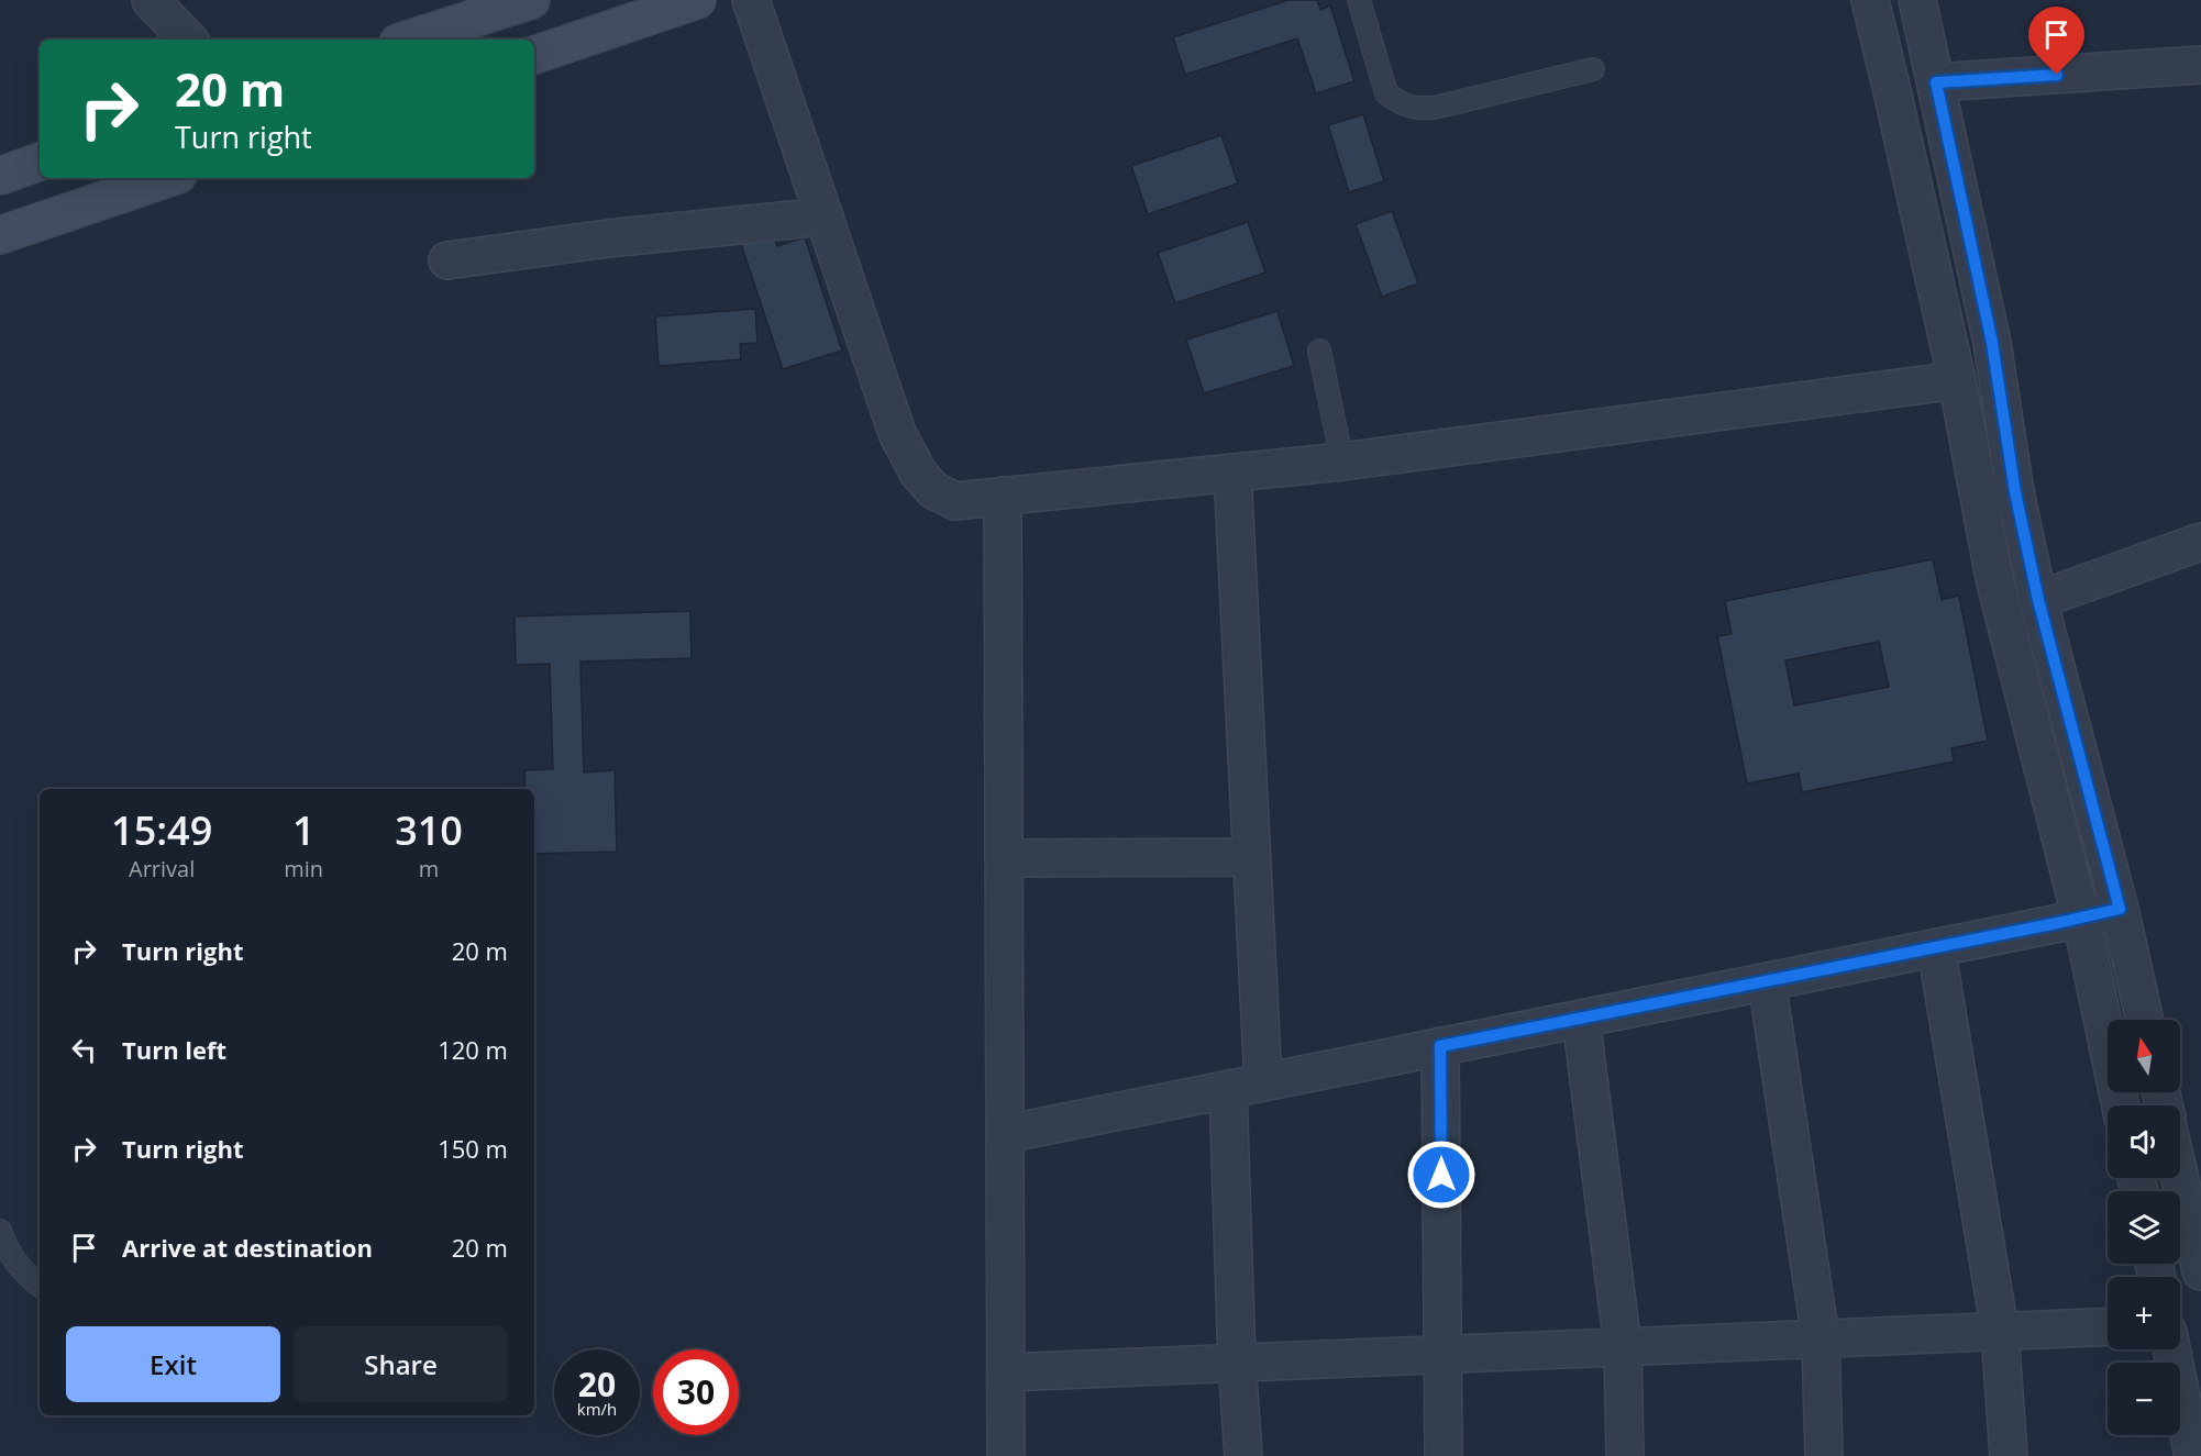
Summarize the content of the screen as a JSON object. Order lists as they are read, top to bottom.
{
  "north": "top",
  "page": {
    "turn": ["20 m", "Turn right"],
    "eta": [
      "15:49",
      "Arrival",
      "1",
      "min",
      "310",
      "m"
    ],
    "list": [
      {
        "name": "Turn right",
        "value": "20 m"
      },
      {
        "name": "Turn left",
        "value": "120 m"
      },
      {
        "name": "Turn right",
        "value": "150 m"
      },
      {
        "name": "Arrive at destination",
        "value": "20 m"
      }
    ],
    "map_buttons": ["+", "−"],
    "buttons": ["Exit", "Share"],
    "speed": "20 km/h",
    "limit": "30"
  }
}
